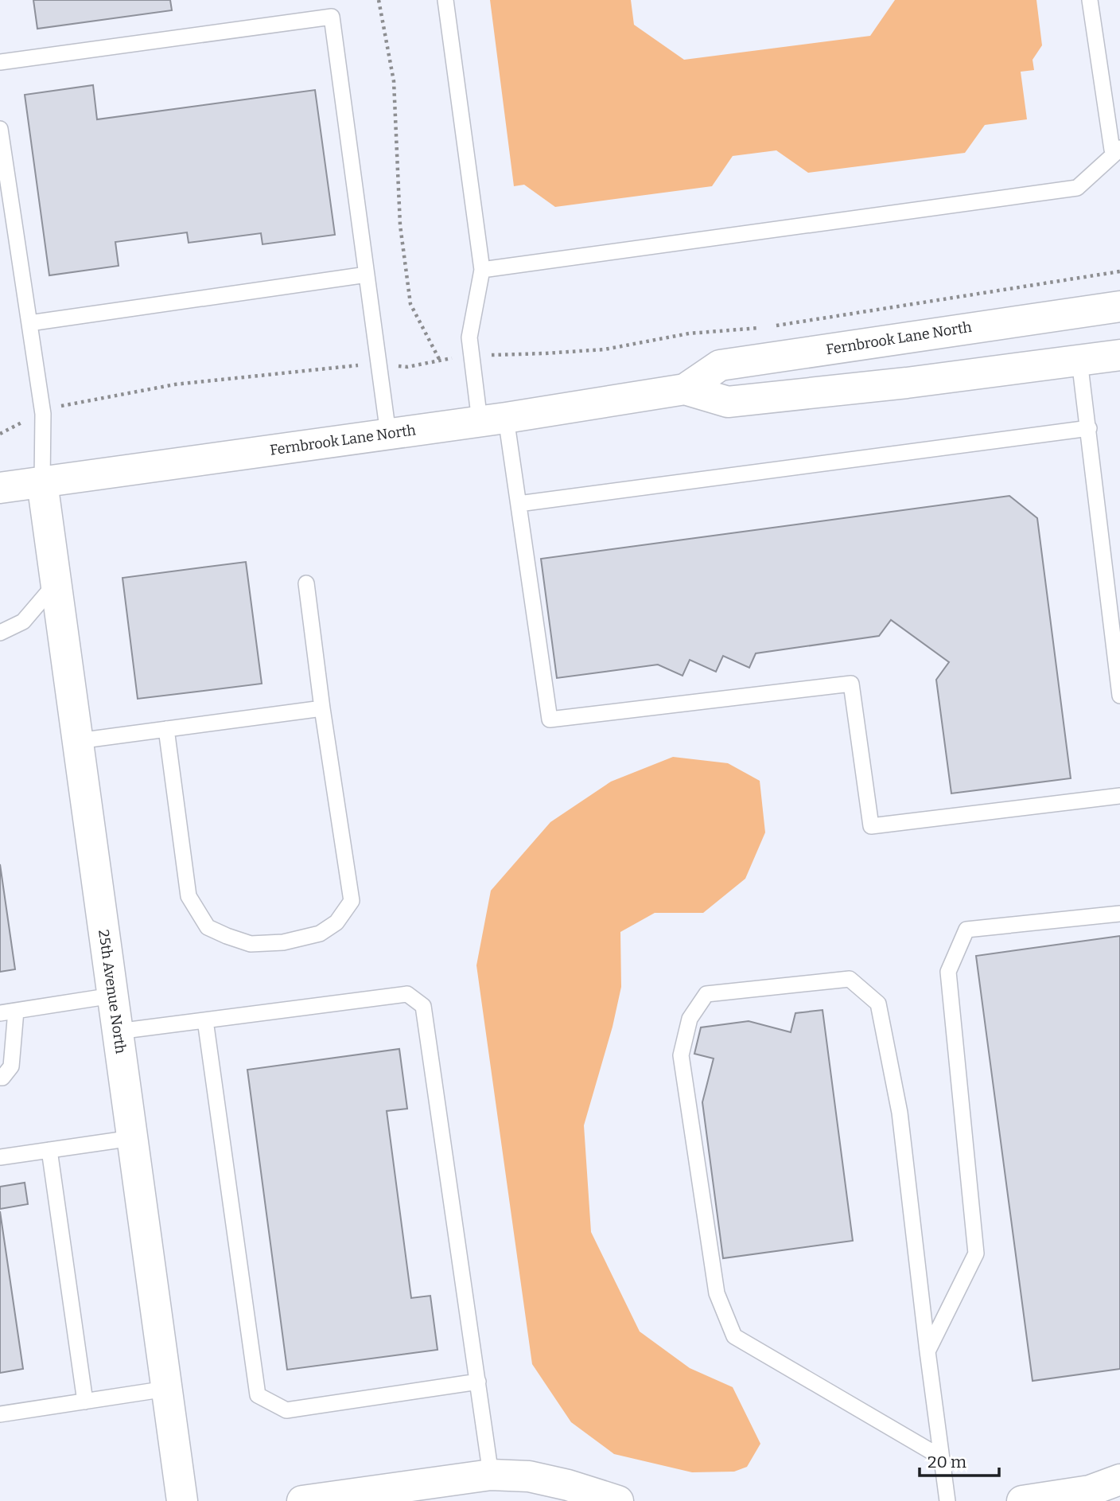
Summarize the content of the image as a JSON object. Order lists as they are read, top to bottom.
{
  "streets": {
    "street": ["Fernbrook Lane North", "25th Avenue North"]
  },
  "crossings": [
    ["Fernbrook Lane North", "25th Avenue North"]
  ],
  "scale_bar": "20 m"
}
